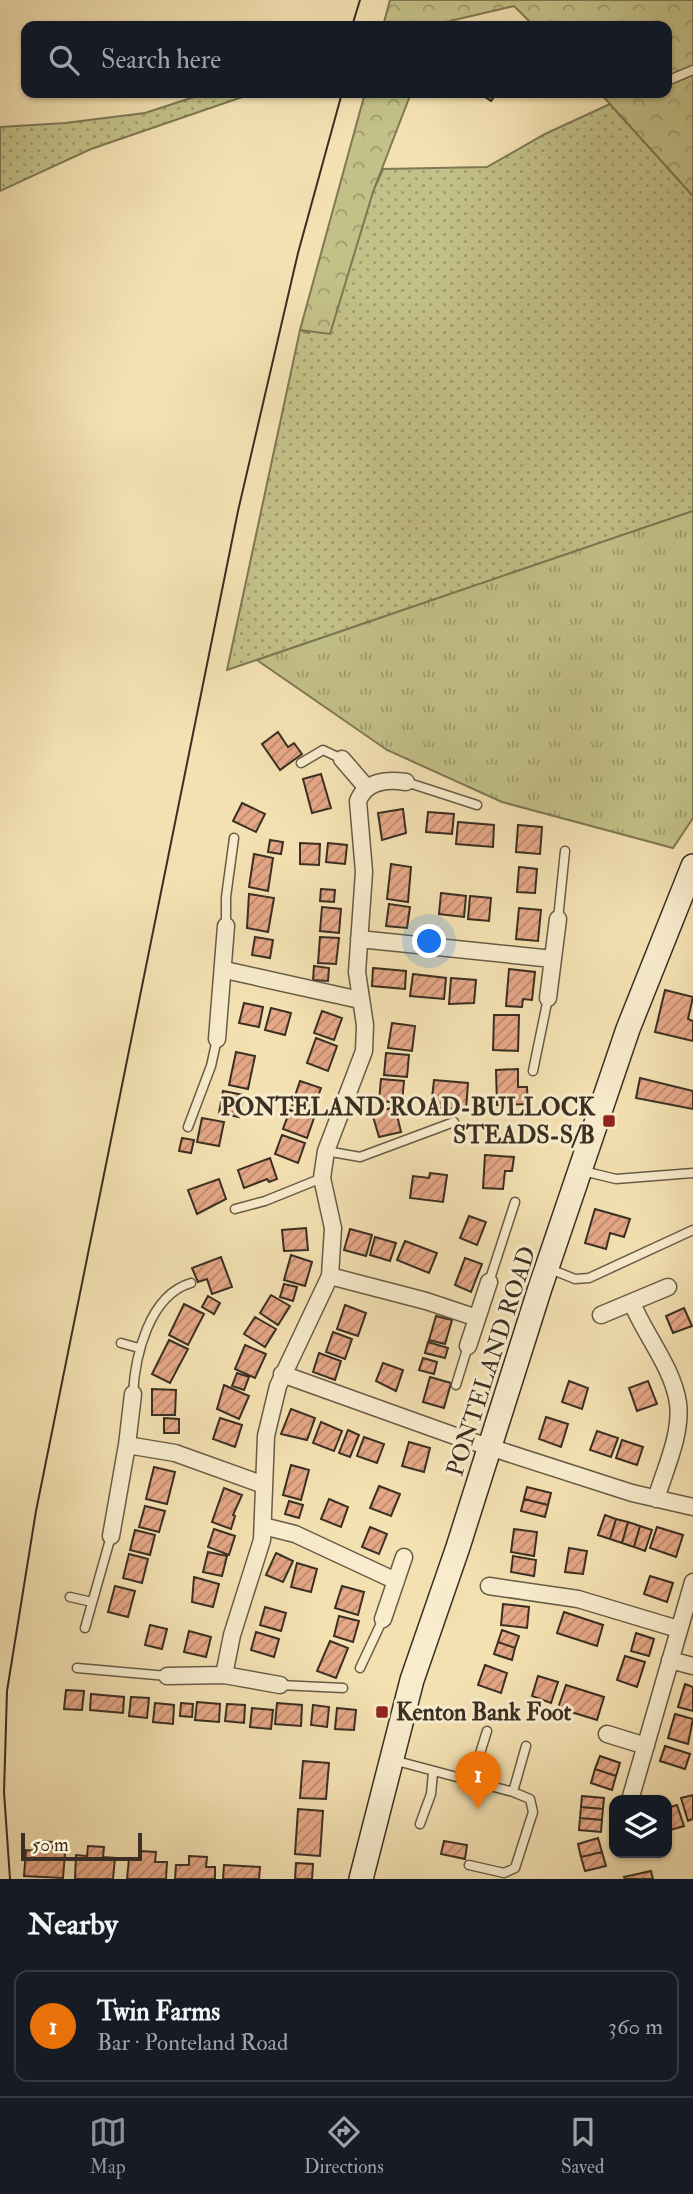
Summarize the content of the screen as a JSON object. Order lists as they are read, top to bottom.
{
  "streets": {
    "main road": ["PONTELAND ROAD"]
  },
  "places": {
    "transit": ["PONTELAND ROAD-BULLOCK STEADS-S/B", "Kenton Bank Foot"]
  },
  "scale_bar": "50 m",
  "page": {
    "search": "Search here",
    "pins": "1",
    "scale": "50 m",
    "heading": "Nearby",
    "list": [
      {
        "mark": "1",
        "name": "Twin Farms",
        "note": "Bar · Ponteland Road",
        "value": "360 m"
      }
    ],
    "nav": ["Map", "Directions", "Saved"]
  }
}
